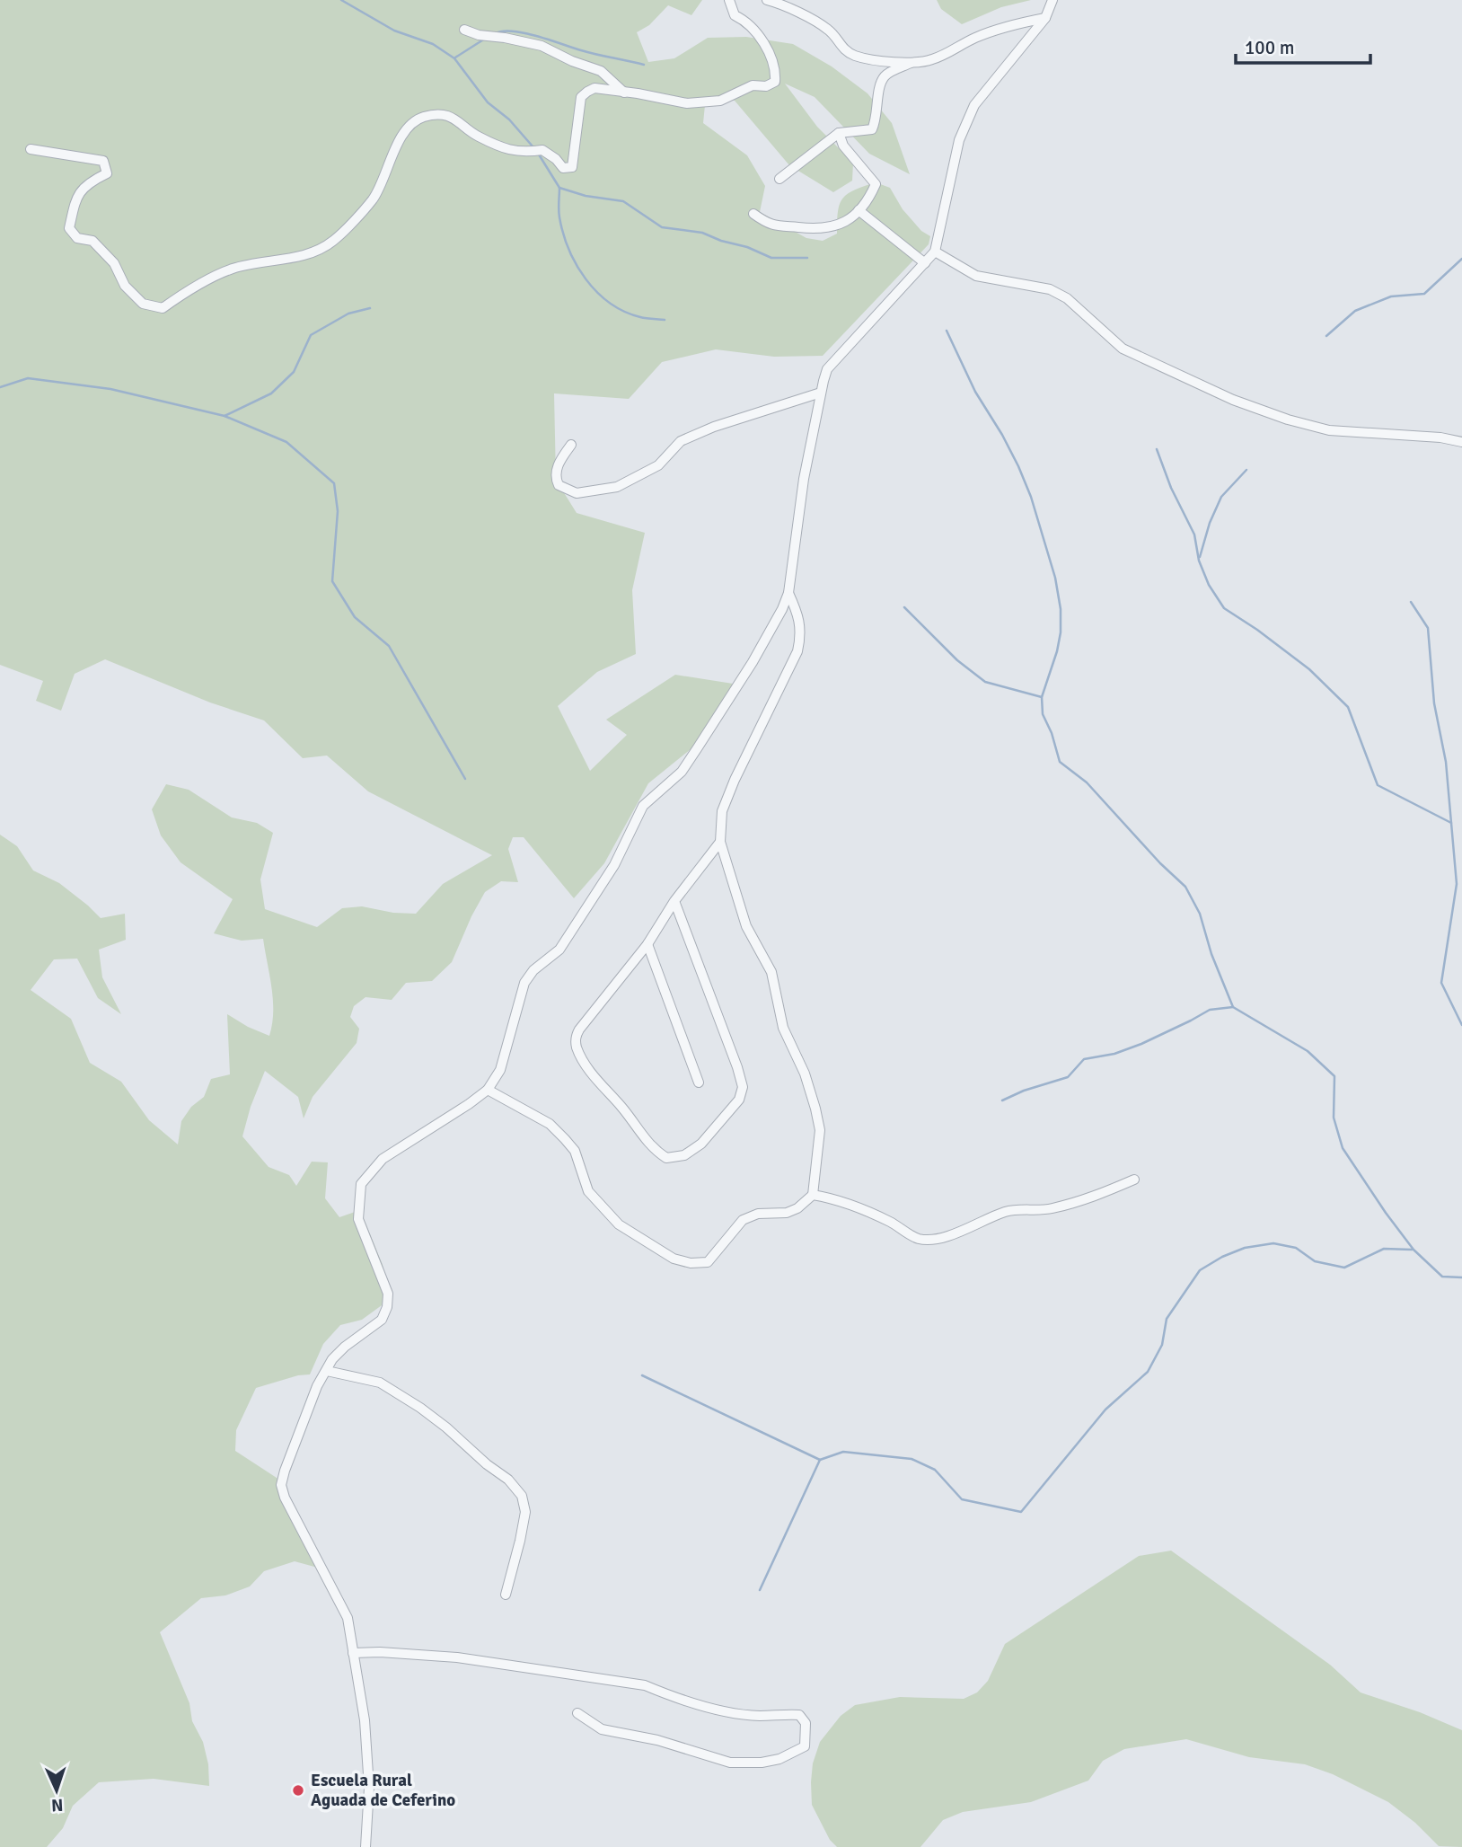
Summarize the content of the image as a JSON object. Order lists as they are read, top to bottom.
{
  "places": ["Escuela Rural Aguada de Ceferino"],
  "scale_bar": "100 m",
  "north": "bottom"
}
